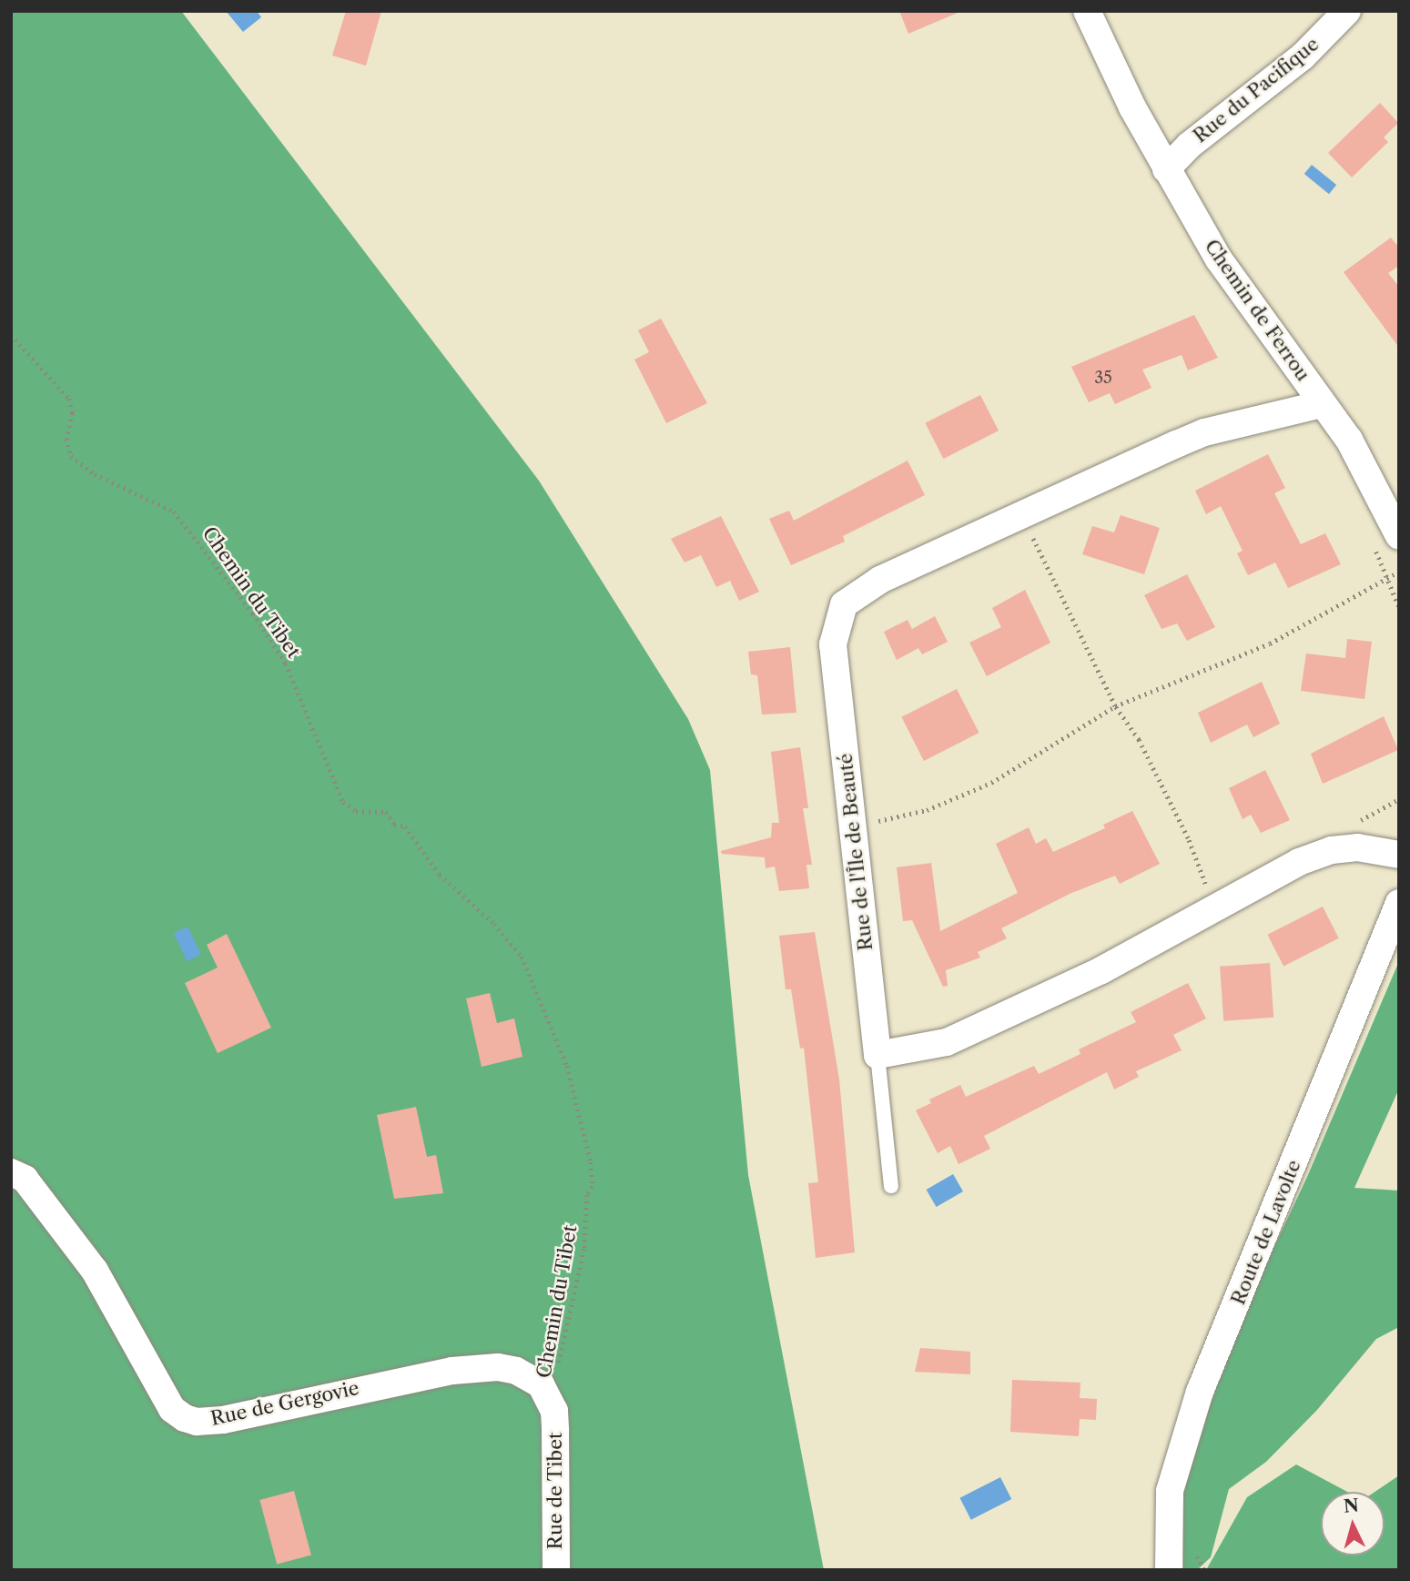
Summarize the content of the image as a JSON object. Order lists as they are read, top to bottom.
{
  "streets": {
    "street": [
      "Rue du Pacifique",
      "Chemin de Ferrou",
      "Rue de l'Île de Beauté",
      "Route de Lavolte",
      "Rue de Gergovie",
      "Rue de Tibet"
    ],
    "path": ["Chemin du Tibet"]
  },
  "crossings": [
    ["Rue du Pacifique", "Chemin de Ferrou"],
    ["Chemin de Ferrou", "Rue de l'Île de Beauté"],
    ["Rue de Gergovie", "Rue de Tibet"]
  ],
  "house_numbers": ["35"],
  "north": "top"
}
